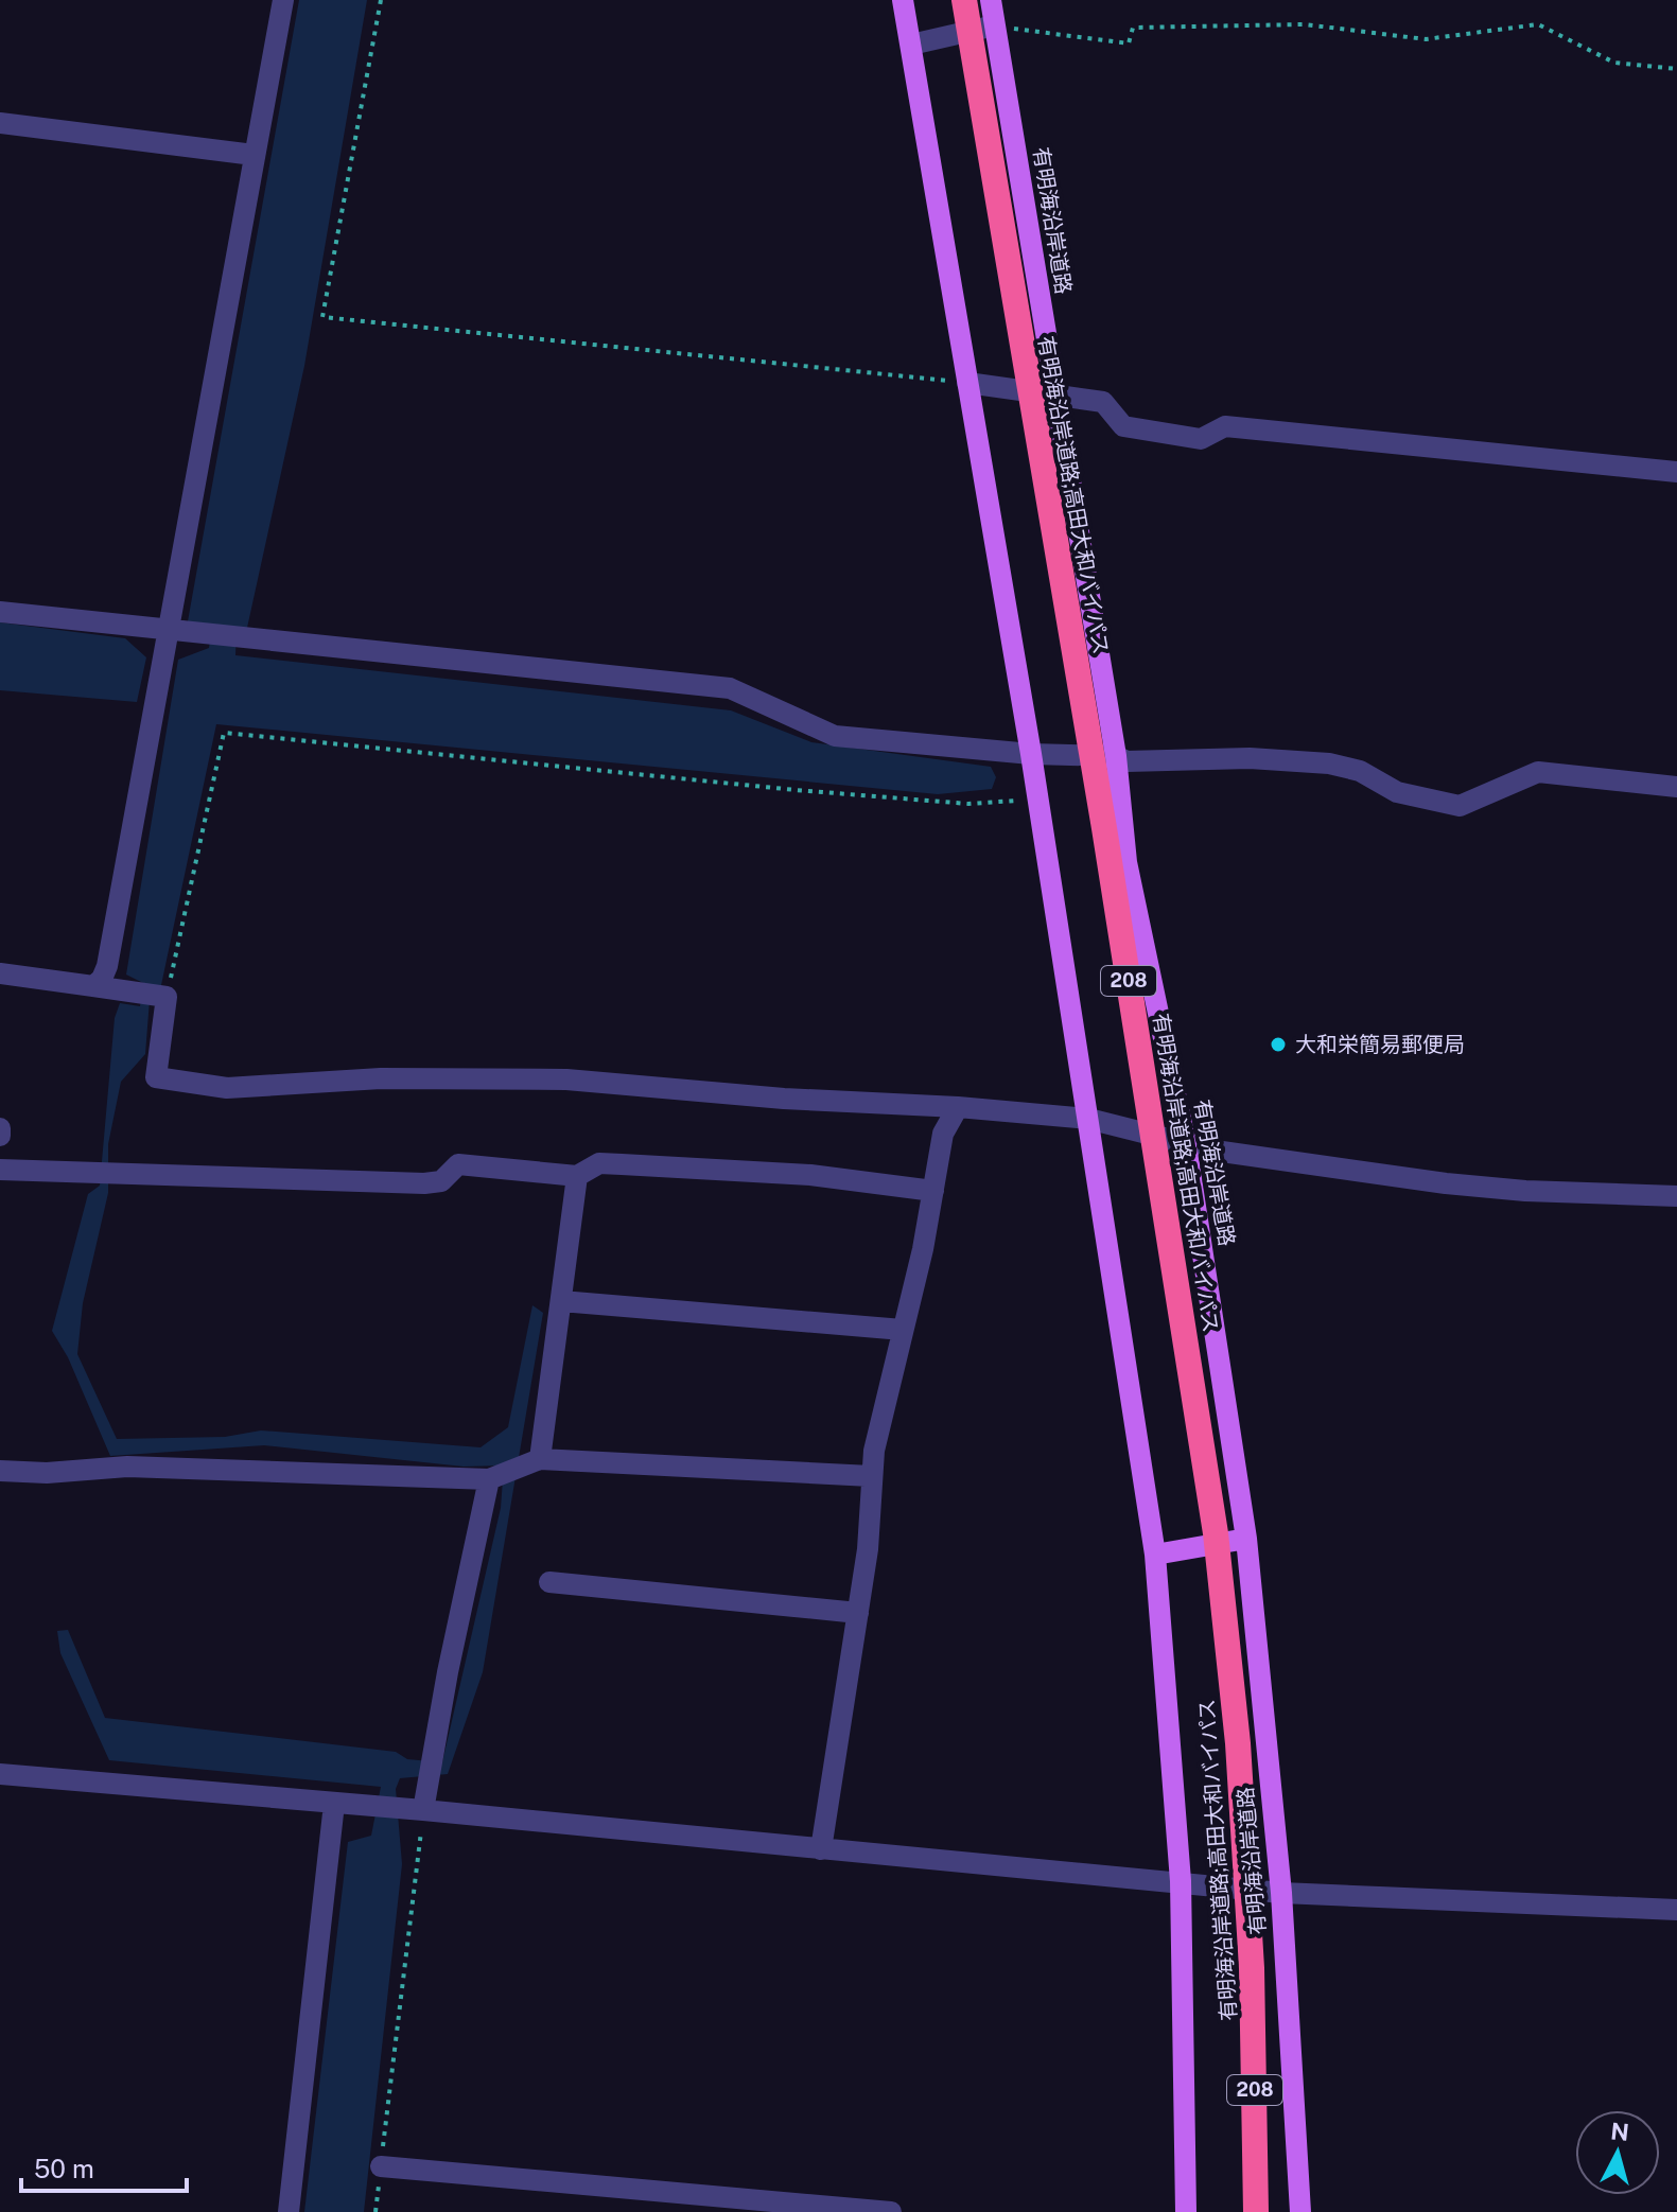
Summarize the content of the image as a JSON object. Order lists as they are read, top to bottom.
{
  "streets": {
    "highway": ["有明海沿岸道路;高田大和バイパス", "208"],
    "main road": ["有明海沿岸道路"]
  },
  "places": ["大和栄簡易郵便局"],
  "scale_bar": "50 m",
  "north": "top"
}
